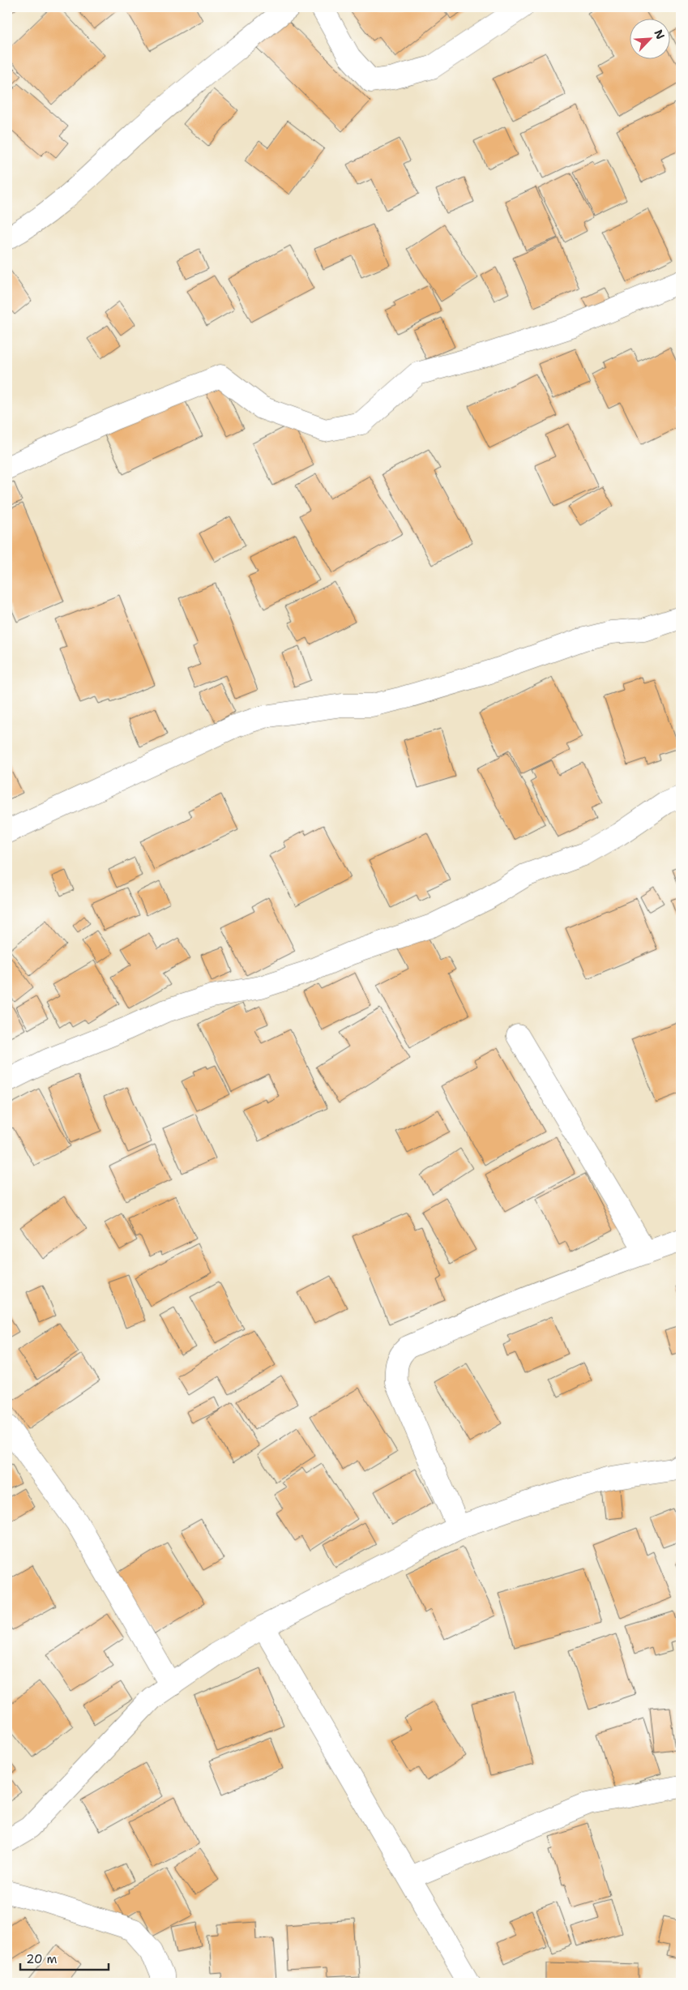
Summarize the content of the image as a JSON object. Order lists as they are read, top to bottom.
{
  "scale_bar": "20 m",
  "north": "top right"
}
